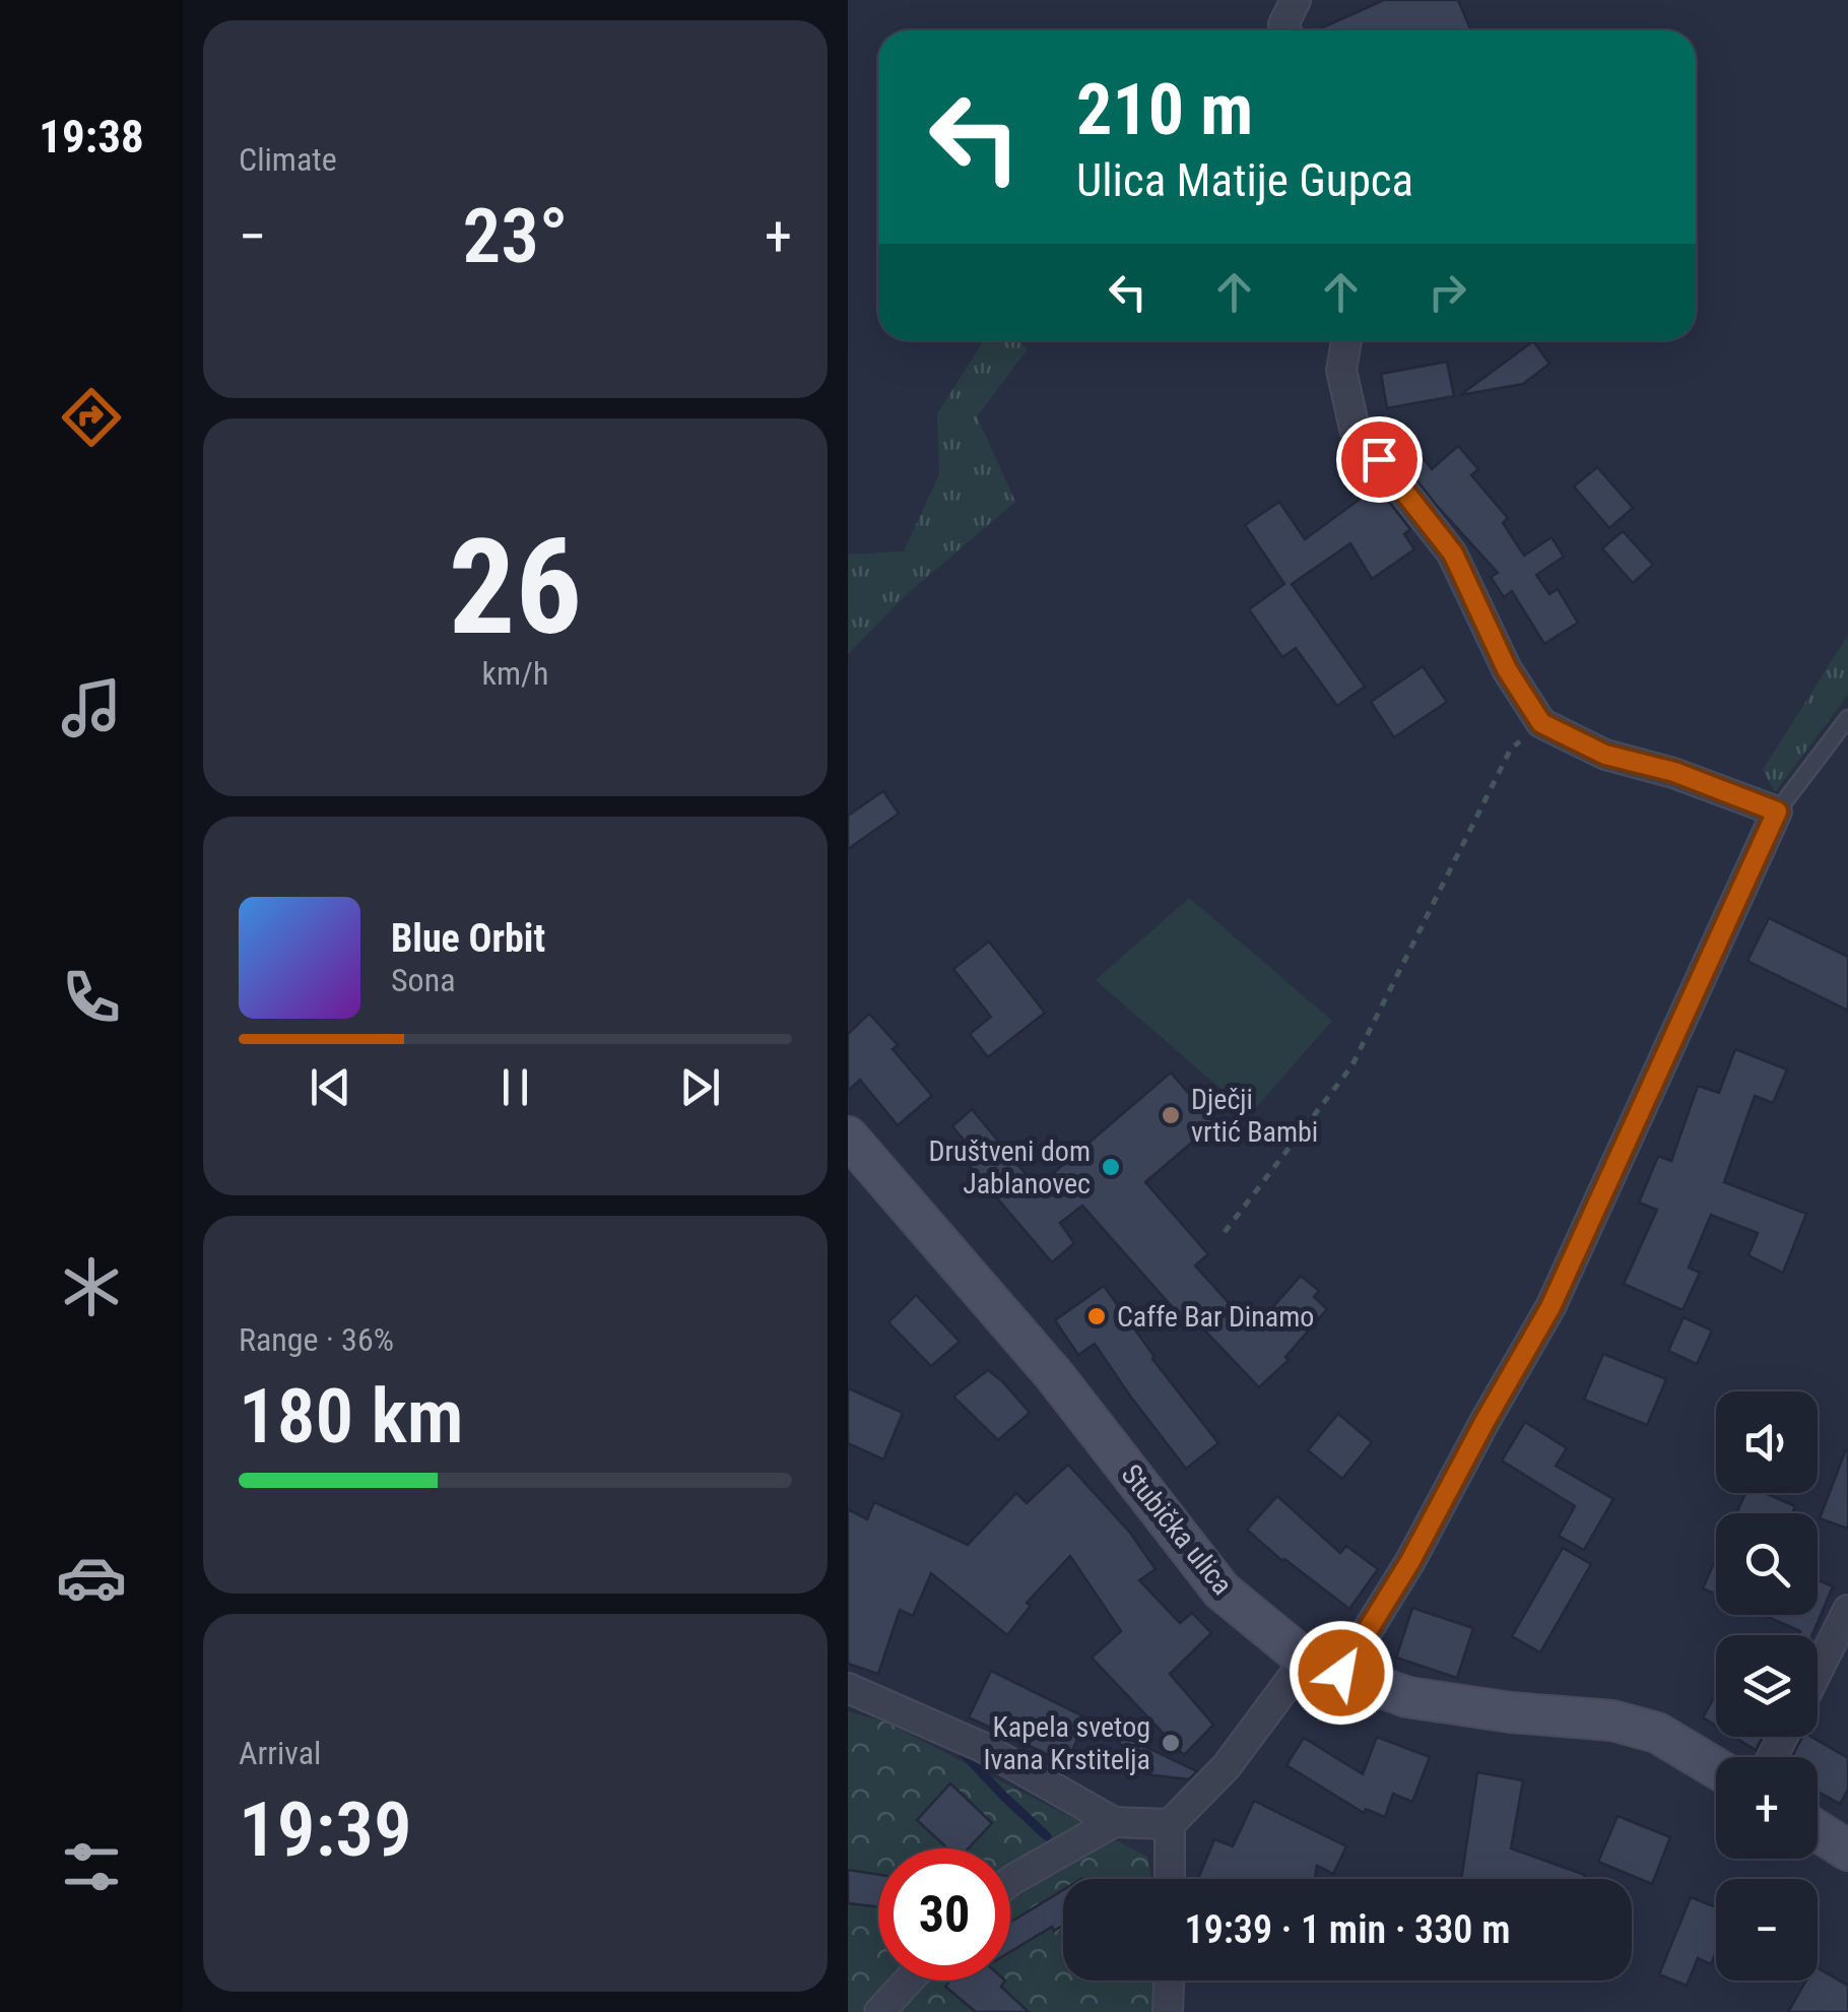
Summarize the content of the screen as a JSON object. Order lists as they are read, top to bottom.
{
  "streets": {
    "main road": ["Stubička ulica"]
  },
  "places": [
    "Dječji vrtić Bambi",
    "Društveni dom Jablanovec",
    "Caffe Bar Dinamo",
    "Kapela svetog Ivana Krstitelja"
  ],
  "page": {
    "tabs": "19:38",
    "tile": [
      "Climate",
      ["26", "km/h"],
      ["Range · 36%", "180 km"],
      ["Arrival", "19:39"]
    ],
    "turn": ["210 m", "Ulica Matije Gupca"],
    "heat": ["−", "23°", "+"],
    "song": ["Blue Orbit", "Sona"],
    "map_buttons": ["+", "−"],
    "limit": "30",
    "trip": "19:39 · 1 min · 330 m"
  }
}
